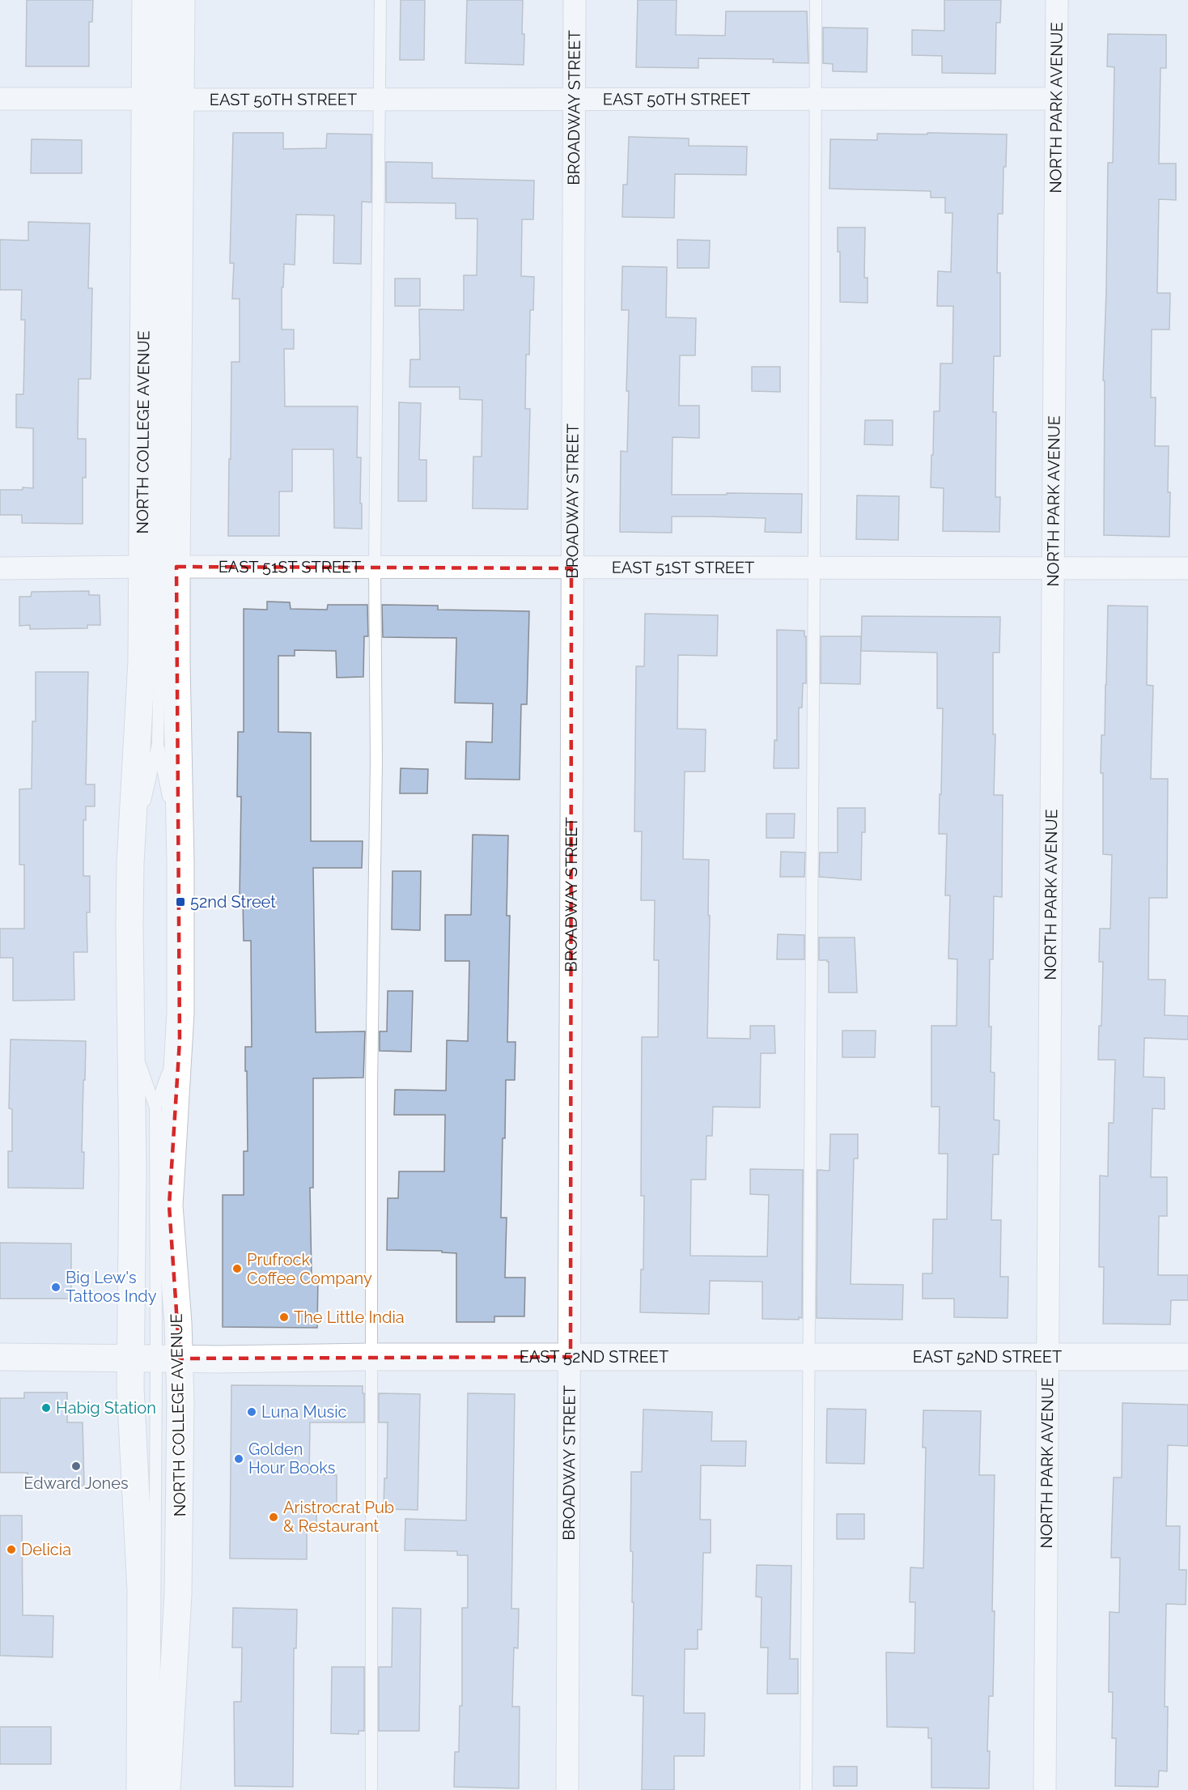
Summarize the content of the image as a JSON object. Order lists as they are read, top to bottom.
{
  "streets": {
    "main road": ["NORTH COLLEGE AVENUE", "EAST 52ND STREET"],
    "street": [
      "EAST 50TH STREET",
      "BROADWAY STREET",
      "NORTH PARK AVENUE",
      "EAST 51ST STREET"
    ]
  },
  "crossings": [
    ["EAST 50TH STREET", "BROADWAY STREET"],
    ["EAST 50TH STREET", "NORTH PARK AVENUE"],
    ["EAST 50TH STREET", "NORTH COLLEGE AVENUE"],
    ["BROADWAY STREET", "EAST 51ST STREET"],
    ["BROADWAY STREET", "EAST 52ND STREET"],
    ["NORTH PARK AVENUE", "EAST 51ST STREET"],
    ["NORTH PARK AVENUE", "EAST 52ND STREET"],
    ["NORTH COLLEGE AVENUE", "EAST 51ST STREET"],
    ["NORTH COLLEGE AVENUE", "EAST 52ND STREET"]
  ],
  "places": {
    "transit": ["52nd Street"],
    "other": [
      "Prufrock Coffee Company",
      "Big Lew's Tattoos Indy",
      "The Little India",
      "Habig Station",
      "Luna Music",
      "Golden Hour Books",
      "Edward Jones",
      "Aristrocrat Pub & Restaurant",
      "Delicia"
    ]
  }
}
